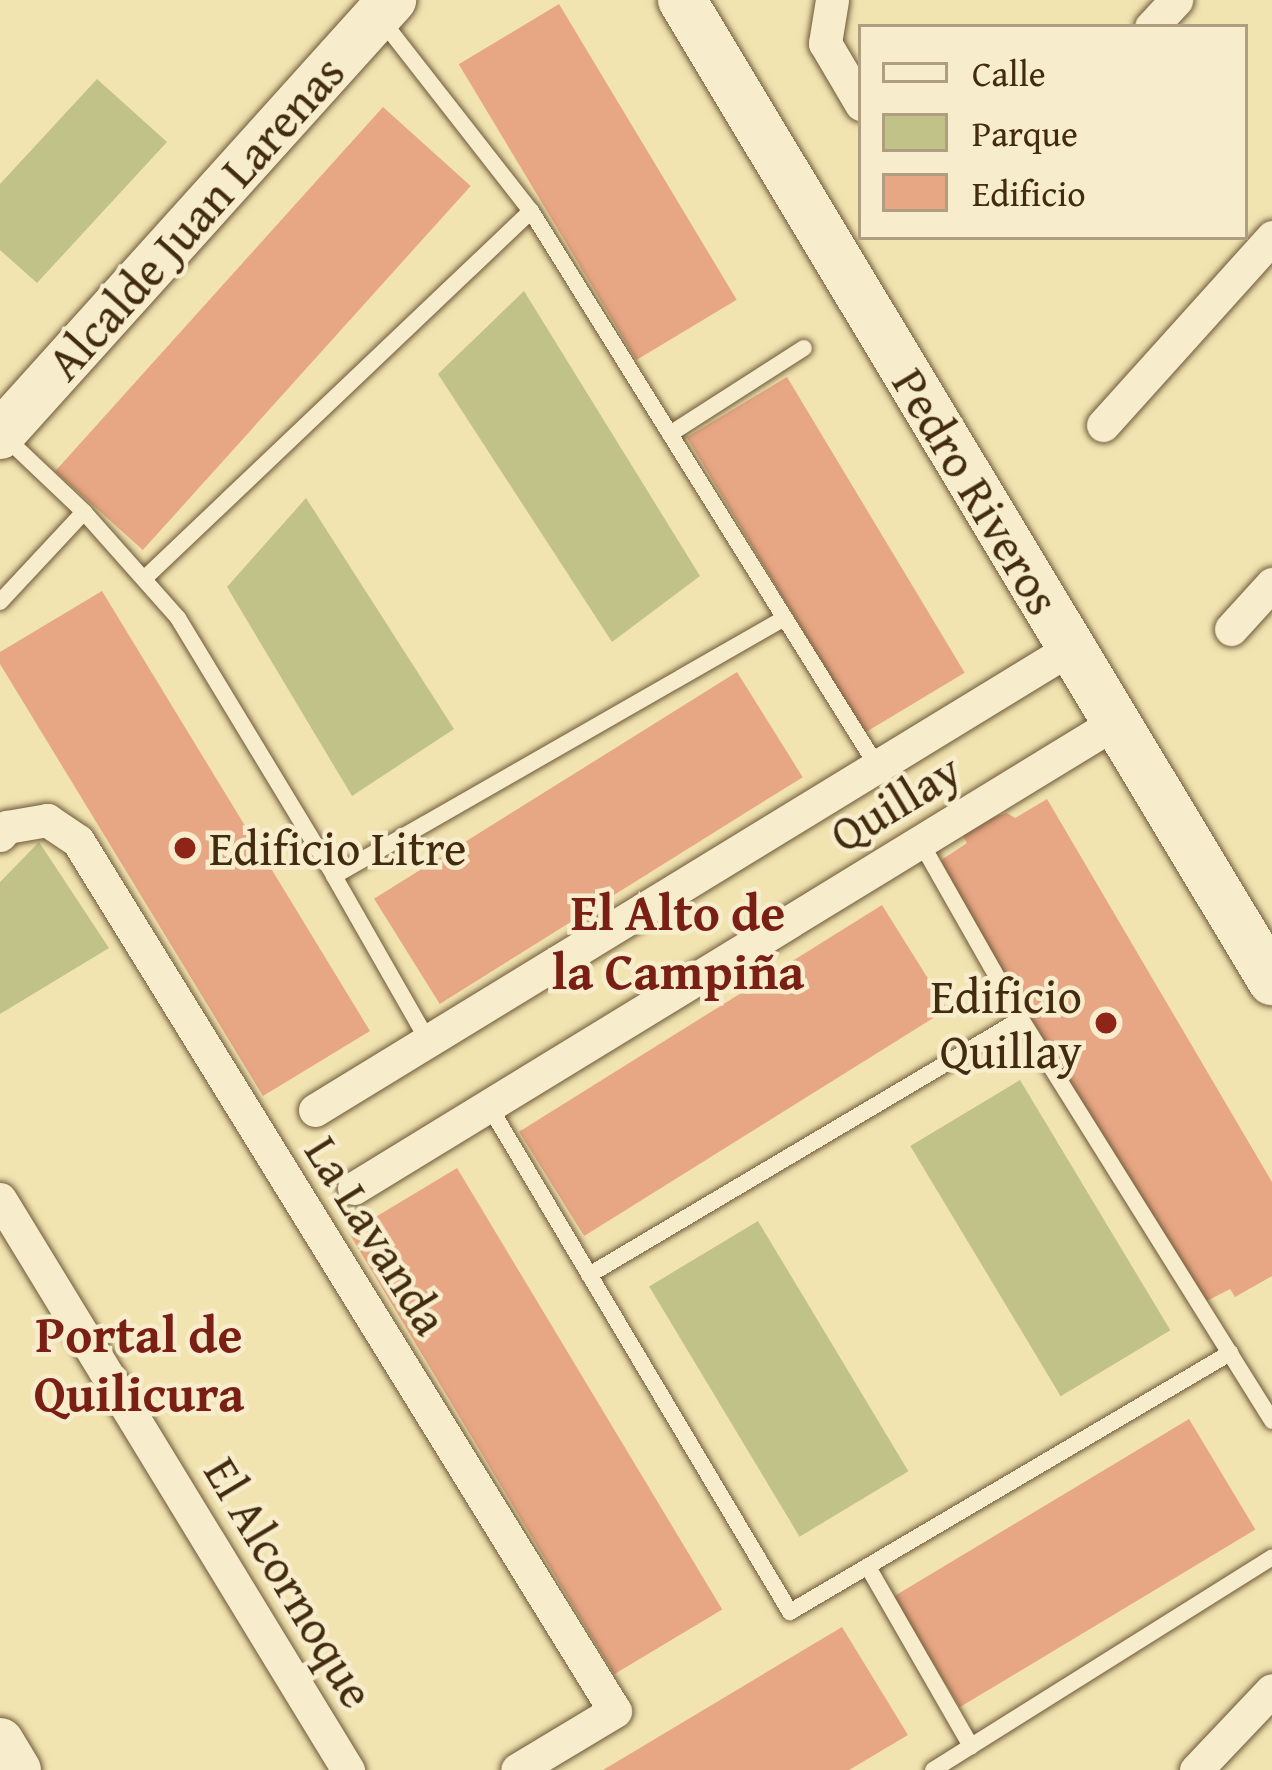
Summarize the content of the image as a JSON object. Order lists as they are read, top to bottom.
{
  "streets": {
    "street": [
      "Alcalde Juan Larenas",
      "Pedro Riveros",
      "Quillay",
      "La Lavanda",
      "El Alcornoque"
    ]
  },
  "crossings": [
    ["Pedro Riveros", "Quillay"]
  ],
  "districts": ["El Alto de la Campiña", "Portal de Quilicura"],
  "places": ["Edificio Litre", "Edificio Quillay"],
  "legend": ["Calle", "Parque", "Edificio"]
}
